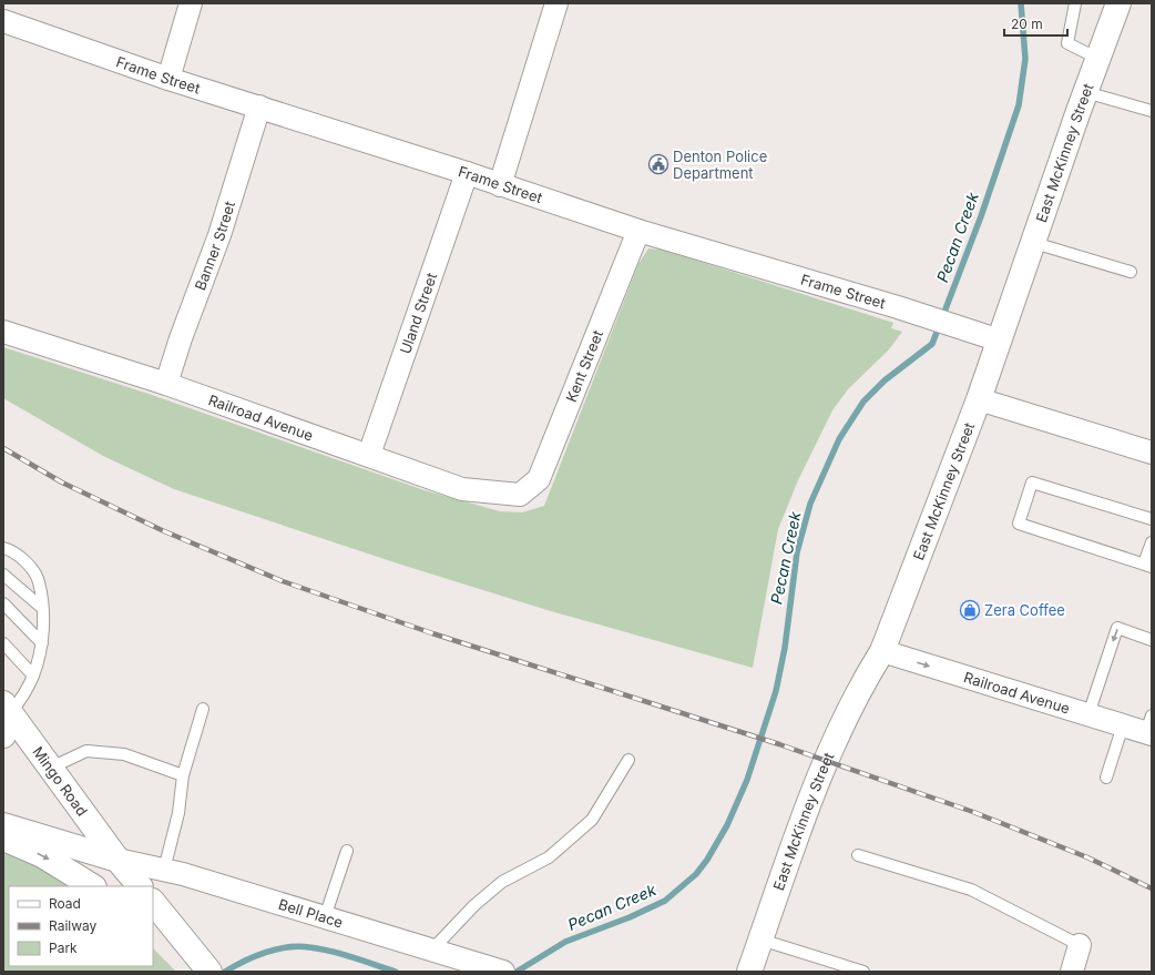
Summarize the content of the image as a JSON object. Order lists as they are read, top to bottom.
{
  "streets": {
    "main road": ["East McKinney Street", "Mingo Road"],
    "street": [
      "Frame Street",
      "Banner Street",
      "Uland Street",
      "Kent Street",
      "Railroad Avenue",
      "Bell Place"
    ]
  },
  "crossings": [
    ["Frame Street", "East McKinney Street"],
    ["Frame Street", "Banner Street"],
    ["Frame Street", "Uland Street"],
    ["Frame Street", "Kent Street"],
    ["East McKinney Street", "Railroad Avenue"],
    ["Banner Street", "Railroad Avenue"],
    ["Uland Street", "Railroad Avenue"],
    ["Kent Street", "Railroad Avenue"],
    ["Mingo Road", "Bell Place"]
  ],
  "water": ["Pecan Creek"],
  "places": {
    "public building": ["Denton Police Department"],
    "shop": ["Zera Coffee"]
  },
  "legend": ["Road", "Railway", "Park"],
  "scale_bar": "20 m"
}
